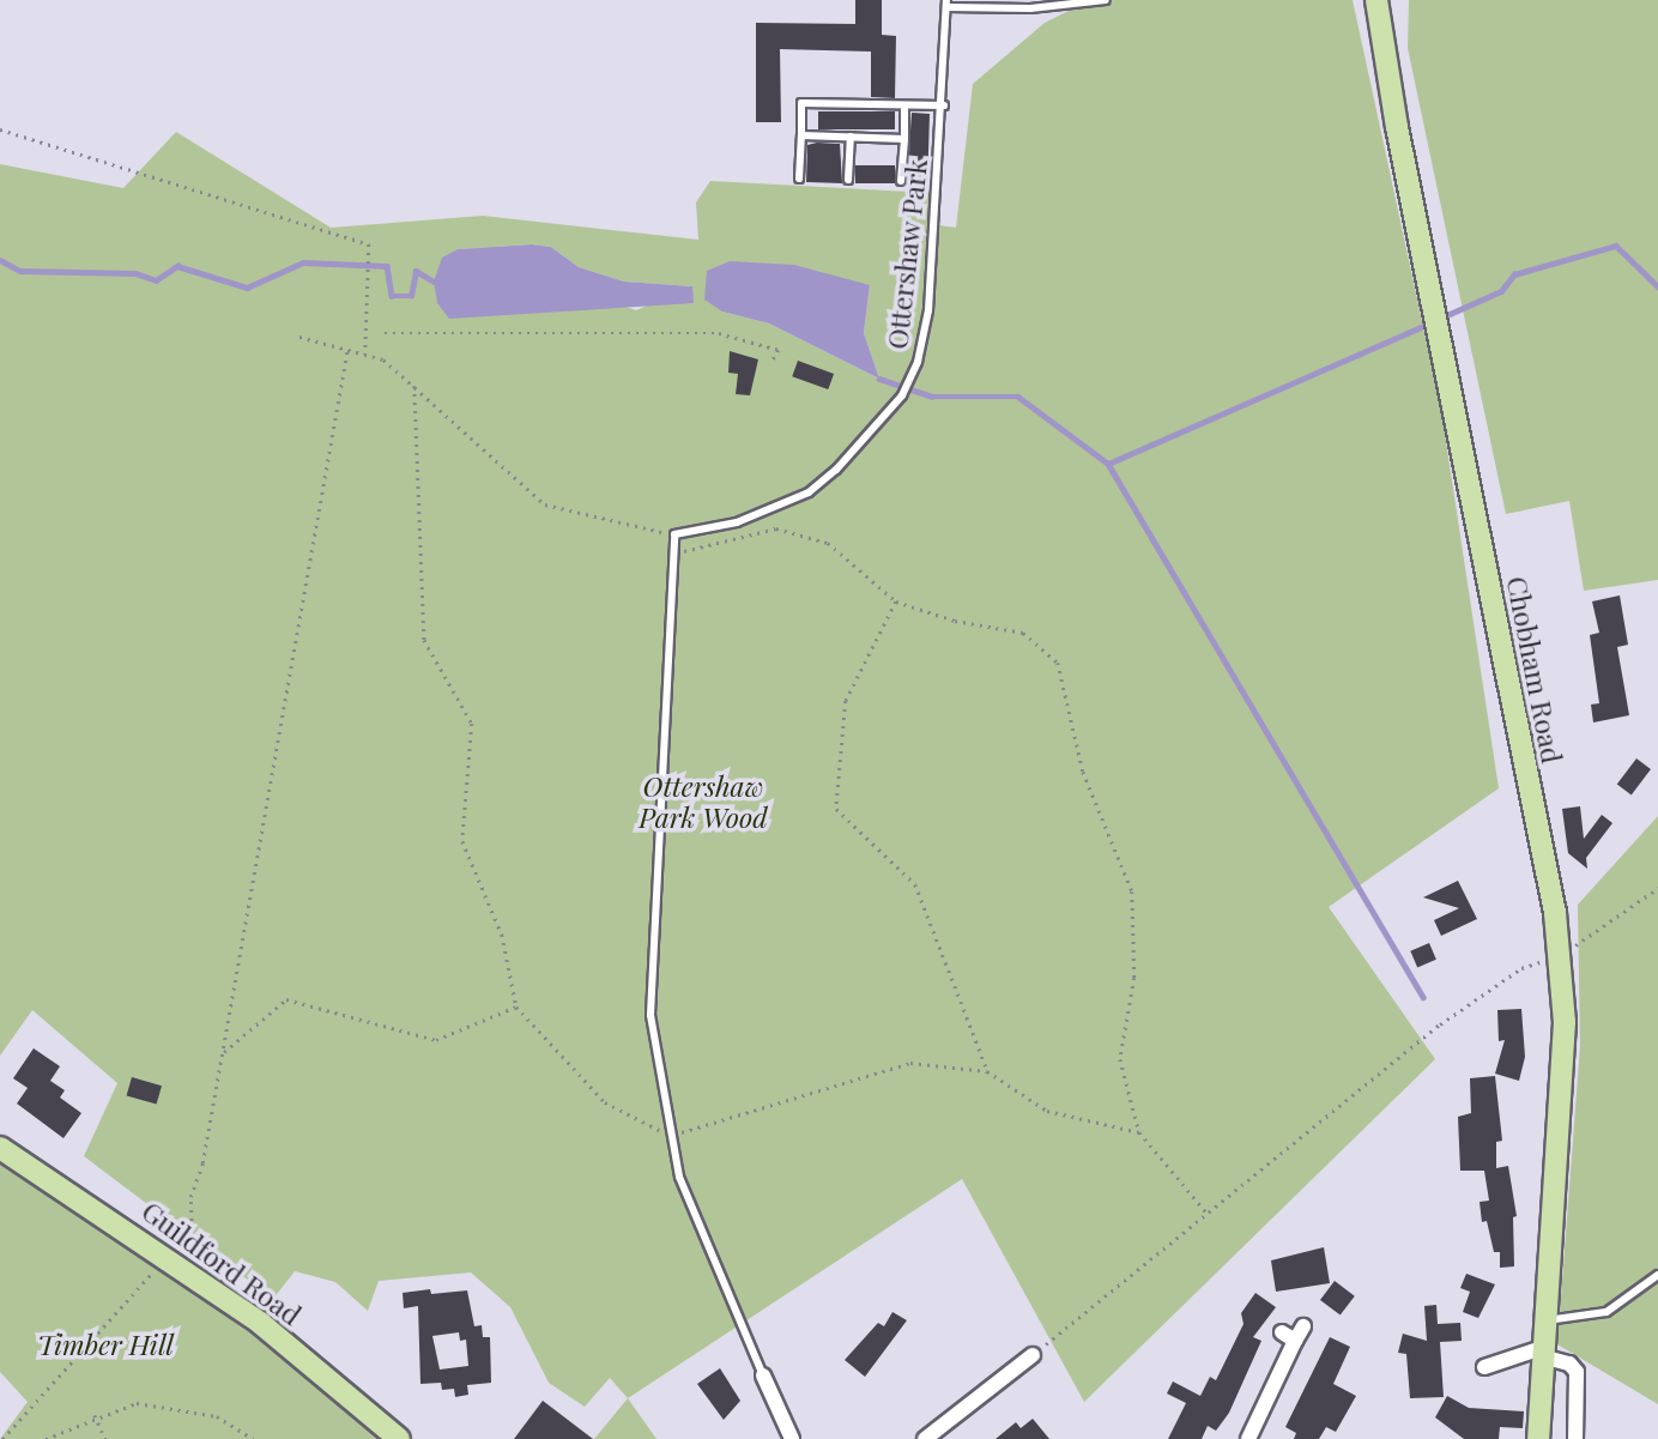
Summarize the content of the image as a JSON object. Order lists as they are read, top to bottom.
{
  "streets": {
    "main road": ["Chobham Road", "Guildford Road"],
    "lane": ["Ottershaw Park"]
  },
  "parks": ["Ottershaw Park Wood", "Timber Hill"]
}
